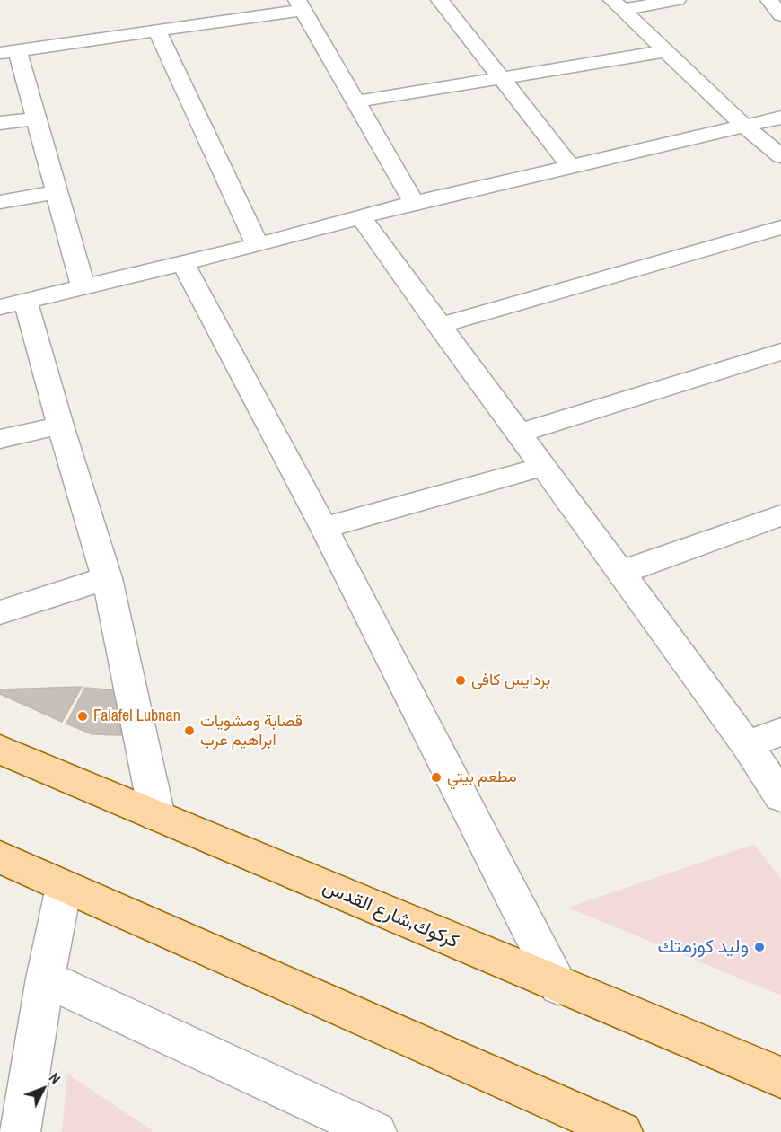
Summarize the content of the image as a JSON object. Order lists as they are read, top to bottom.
{
  "streets": {
    "main road": ["كركوك,شارع القدس"]
  },
  "places": [
    "بردايس کافى",
    "Falafel Lubnan",
    "قصابة ومشويات ابراهيم عرب",
    "مطعم بيتي",
    "وليد كوزمتك"
  ],
  "north": "top right"
}
